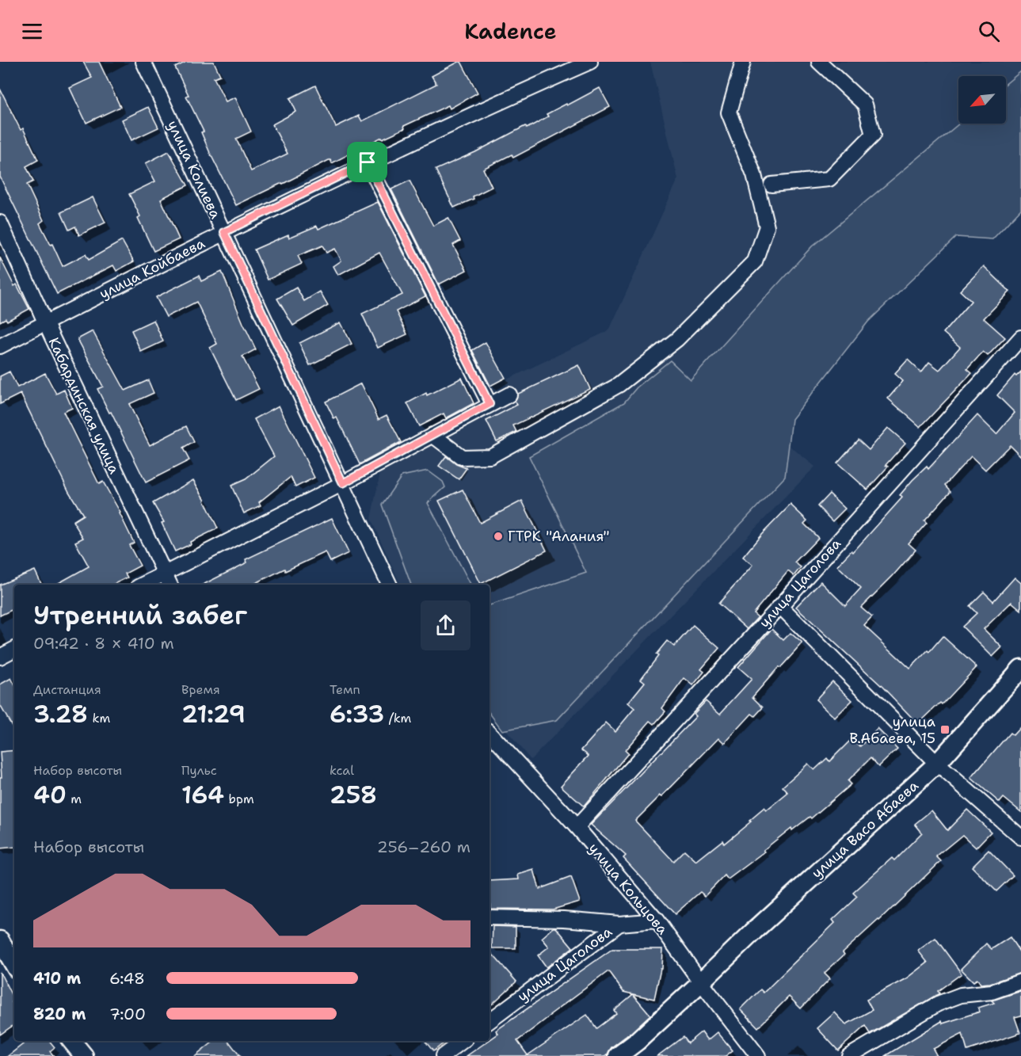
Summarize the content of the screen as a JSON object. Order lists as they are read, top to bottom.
{
  "streets": {
    "main road": ["улица Васо Абаева"],
    "street": [
      "улица Колиева",
      "улица Койбаева",
      "Кабардинская улица",
      "улица Цаголова",
      "улица Кольцова"
    ]
  },
  "crossings": [
    ["улица Колиева", "улица Койбаева"],
    ["улица Койбаева", "Кабардинская улица"],
    ["улица Цаголова", "улица Кольцова"],
    ["улица Васо Абаева", "улица Кольцова"]
  ],
  "places": {
    "other": ["ГТРК \"Алания\""],
    "transit": ["улица В.Абаева, 15"]
  },
  "north": "bottom left",
  "page": {
    "header": "Kadence",
    "heading": ["Утренний забег", "09:42 · 8 × 410 m"],
    "stats": [
      ["Дистанция", "3.28 km"],
      ["Время", "21:29"],
      ["Темп", "6:33 /km"],
      ["Набор высоты", "40 m"],
      ["Пульс", "164 bpm"],
      ["kcal", "258"]
    ],
    "chart": ["Набор высоты", "256–260 m"],
    "list": [
      {
        "name": "410 m",
        "note": "6:48"
      },
      {
        "name": "820 m",
        "note": "7:00"
      }
    ]
  }
}
